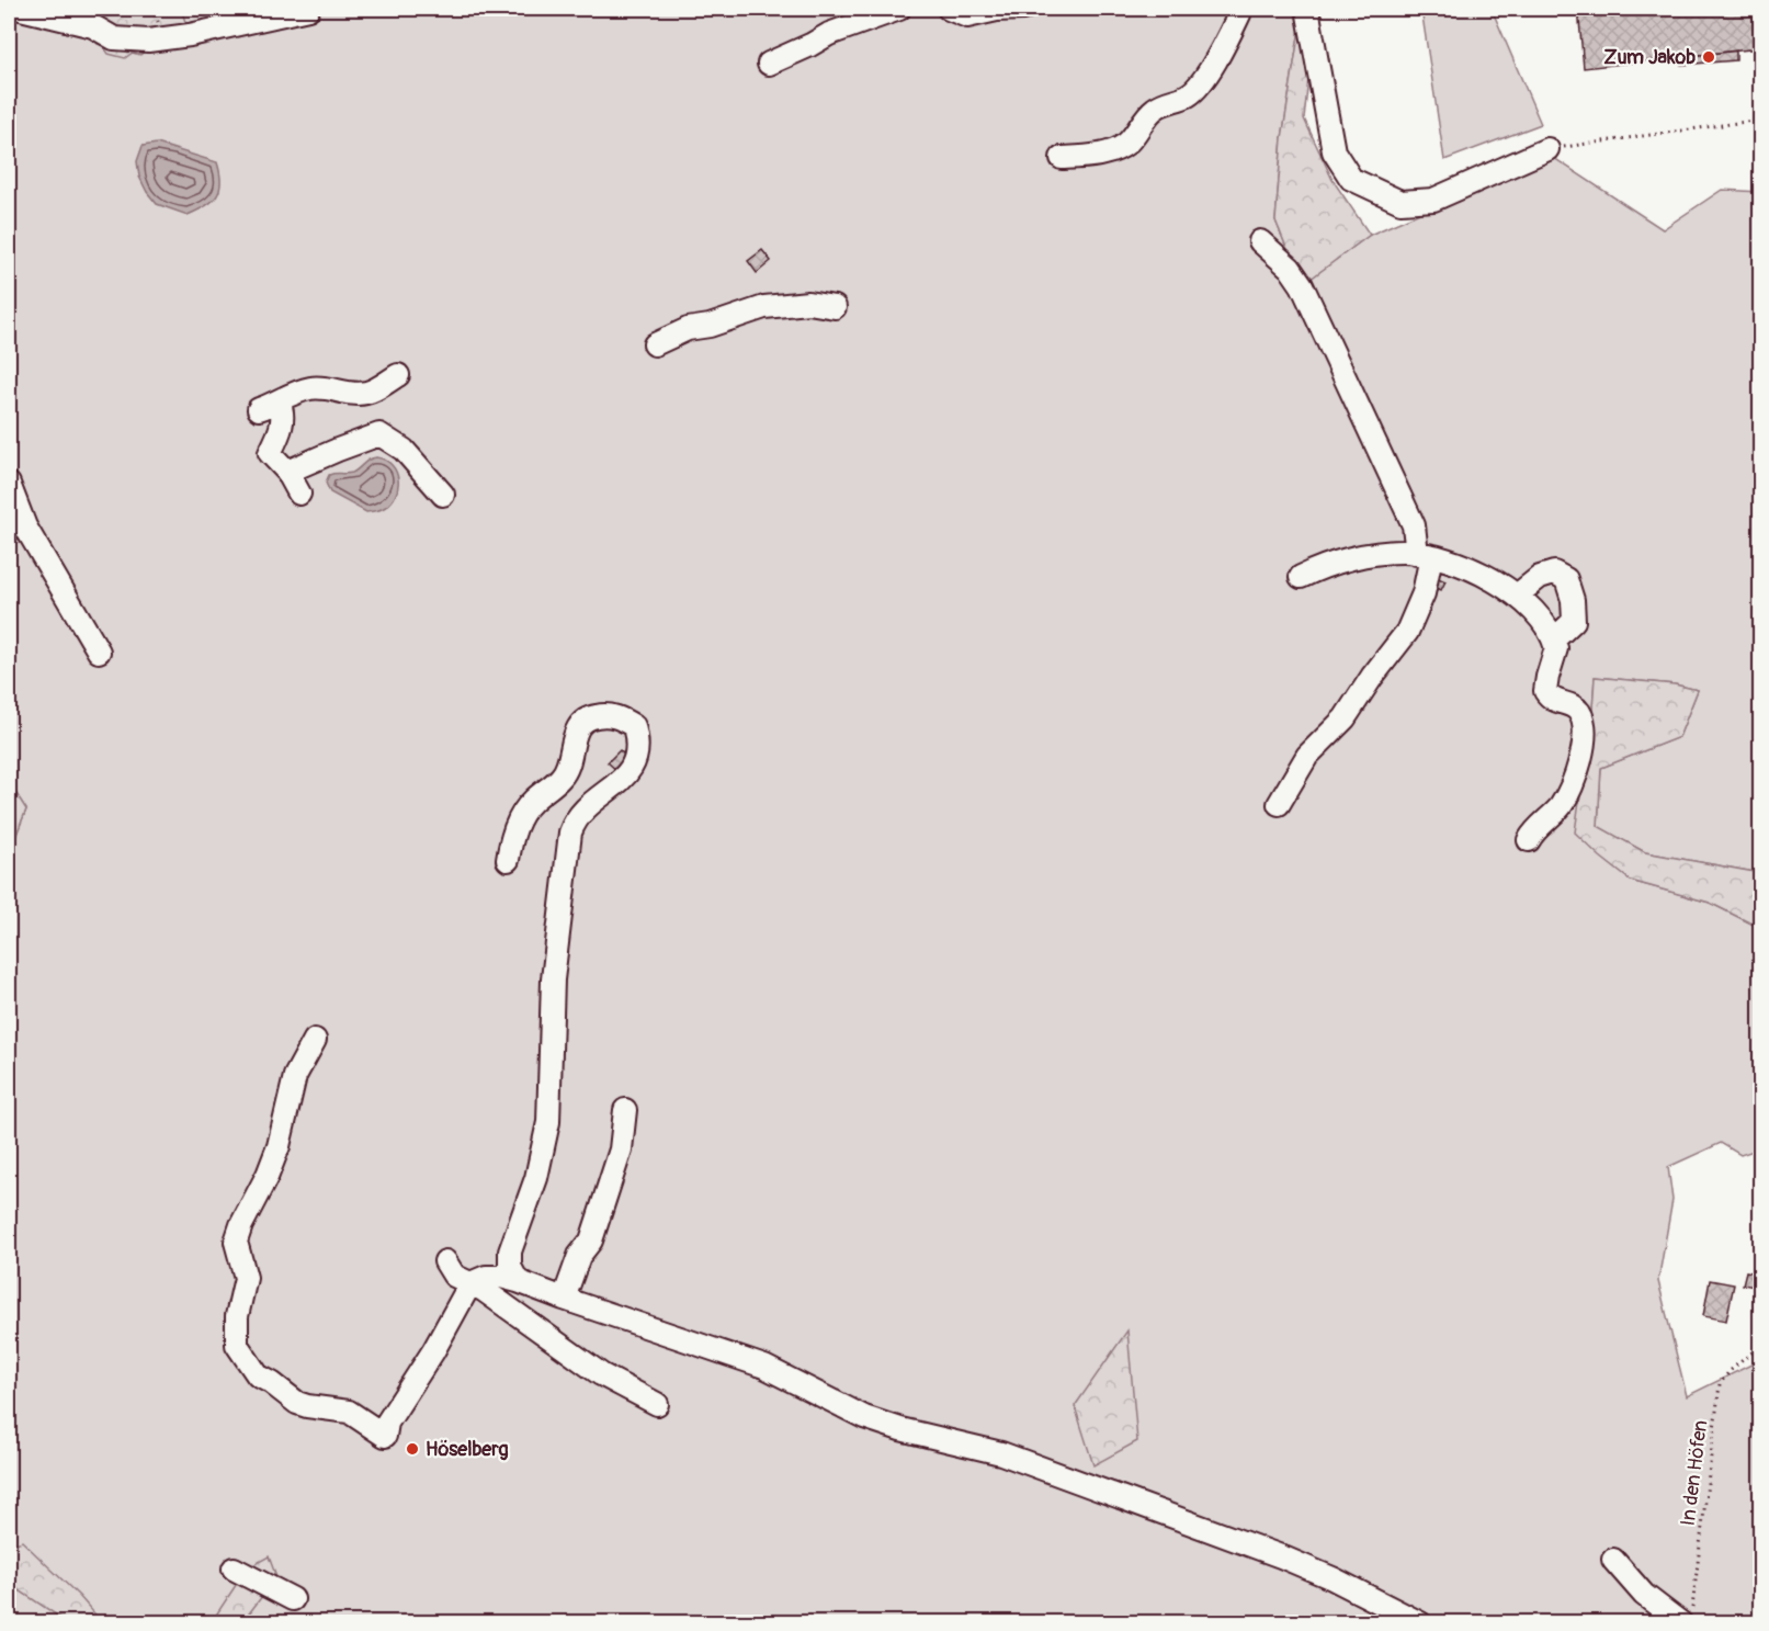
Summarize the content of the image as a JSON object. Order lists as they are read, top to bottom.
{
  "streets": {
    "path": ["In den Höfen"]
  },
  "places": ["Zum Jakob", "Höselberg"]
}
